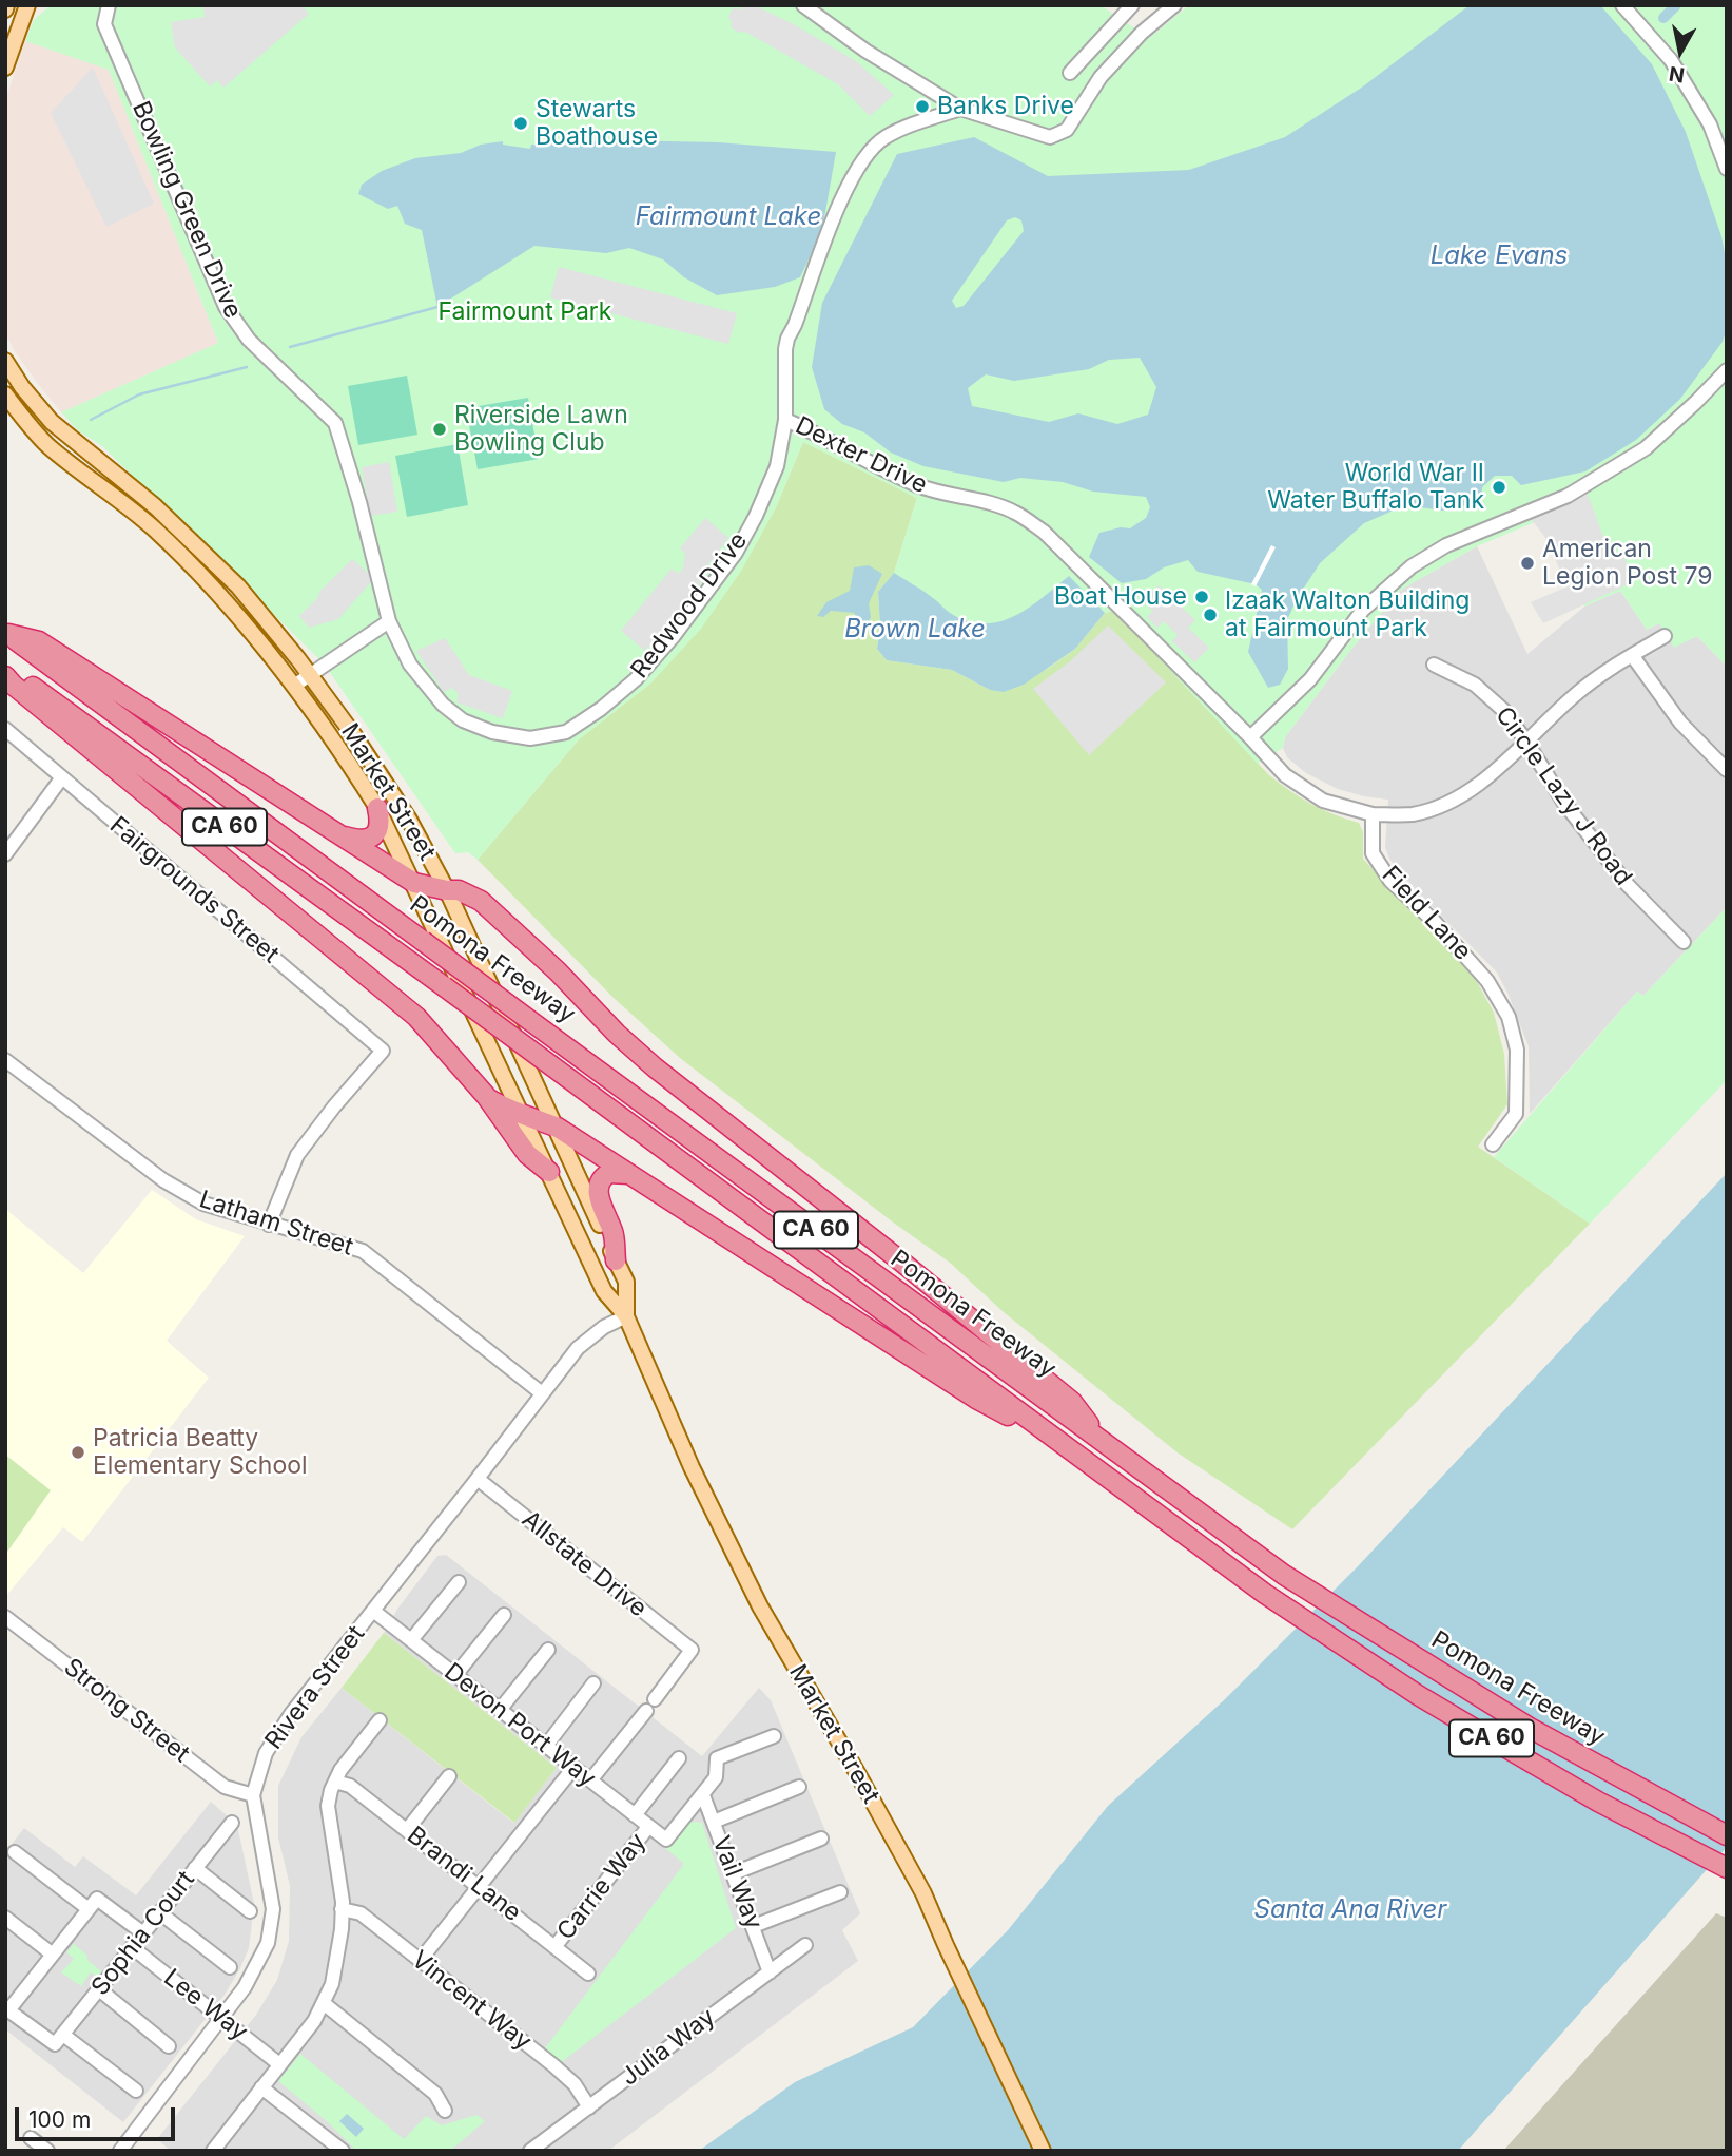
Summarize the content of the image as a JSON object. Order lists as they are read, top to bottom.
{
  "streets": {
    "highway": ["CA 60", "Pomona Freeway"],
    "main road": ["Market Street"],
    "street": [
      "Bowling Green Drive",
      "Dexter Drive",
      "Redwood Drive",
      "Circle Lazy J Road",
      "Fairgrounds Street",
      "Field Lane",
      "Latham Street",
      "Allstate Drive",
      "Rivera Street",
      "Strong Street",
      "Devon Port Way",
      "Brandi Lane",
      "Vail Way",
      "Carrie Way",
      "Sophia Court",
      "Vincent Way",
      "Lee Way",
      "Julia Way"
    ]
  },
  "crossings": [
    ["Bowling Green Drive", "Redwood Drive"],
    ["Dexter Drive", "Redwood Drive"],
    ["Market Street", "Rivera Street"],
    ["Fairgrounds Street", "Latham Street"],
    ["Latham Street", "Rivera Street"],
    ["Allstate Drive", "Rivera Street"],
    ["Allstate Drive", "Devon Port Way"],
    ["Rivera Street", "Strong Street"],
    ["Rivera Street", "Devon Port Way"],
    ["Rivera Street", "Lee Way"],
    ["Devon Port Way", "Vail Way"],
    ["Devon Port Way", "Carrie Way"],
    ["Brandi Lane", "Carrie Way"],
    ["Vail Way", "Julia Way"],
    ["Sophia Court", "Lee Way"],
    ["Vincent Way", "Julia Way"]
  ],
  "water": [
    "Fairmount Lake",
    "Lake Evans",
    "Brown Lake",
    "Santa Ana River"
  ],
  "parks": ["Fairmount Park"],
  "places": [
    "Banks Drive",
    "Stewarts Boathouse",
    "Riverside Lawn Bowling Club",
    "World War II Water Buffalo Tank",
    "American Legion Post 79",
    "Boat House",
    "Izaak Walton Building at Fairmount Park",
    "Patricia Beatty Elementary School"
  ],
  "scale_bar": "100 m",
  "north": "bottom"
}
